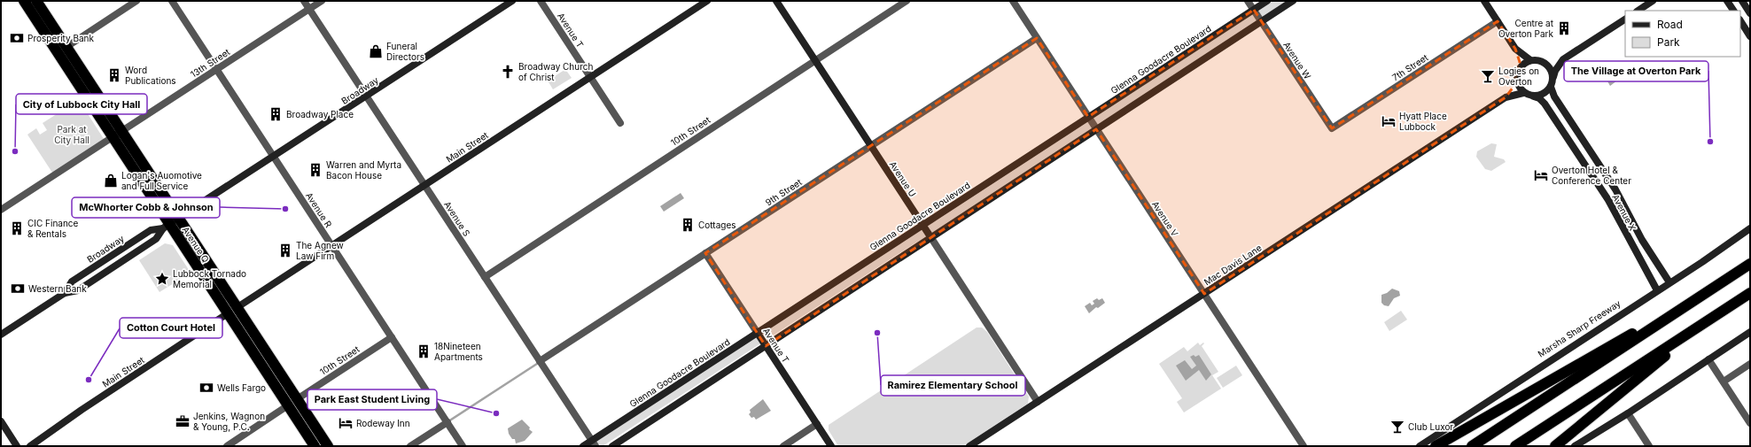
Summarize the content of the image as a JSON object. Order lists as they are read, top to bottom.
{
  "streets": {
    "highway": ["Avenue Q"],
    "street": [
      "Avenue T",
      "Glenna Goodacre Boulevard",
      "Avenue W",
      "13th Street",
      "7th Street",
      "Broadway",
      "10th Street",
      "Main Street",
      "Avenue U",
      "9th Street",
      "Avenue R",
      "Avenue X",
      "Avenue S",
      "Avenue V",
      "Mac Davis Lane",
      "Marsha Sharp Freeway"
    ]
  },
  "crossings": [
    ["Avenue T", "Glenna Goodacre Boulevard"],
    ["Avenue T", "Main Street"],
    ["Avenue T", "9th Street"],
    ["Glenna Goodacre Boulevard", "Avenue W"],
    ["Glenna Goodacre Boulevard", "Avenue U"],
    ["Glenna Goodacre Boulevard", "Avenue S"],
    ["Glenna Goodacre Boulevard", "Avenue V"],
    ["Avenue W", "7th Street"],
    ["13th Street", "Avenue R"],
    ["13th Street", "Avenue S"],
    ["13th Street", "Avenue Q"],
    ["Broadway", "Avenue R"],
    ["Broadway", "Avenue S"],
    ["Broadway", "Avenue Q"],
    ["10th Street", "Avenue U"],
    ["10th Street", "Avenue R"],
    ["10th Street", "Avenue S"],
    ["10th Street", "Avenue Q"],
    ["Main Street", "Avenue R"],
    ["Main Street", "Avenue S"],
    ["Main Street", "Avenue Q"],
    ["Avenue U", "9th Street"],
    ["Avenue U", "Mac Davis Lane"],
    ["9th Street", "Avenue S"],
    ["9th Street", "Avenue V"],
    ["Avenue X", "Marsha Sharp Freeway"],
    ["Avenue V", "Mac Davis Lane"]
  ],
  "parks": ["Park at City Hall"],
  "places": {
    "building": [
      "Centre at Overton Park",
      "Word Publications",
      "Broadway Place",
      "Warren and Myrta Bacon House",
      "Cottages",
      "CIC Finance & Rentals",
      "The Agnew Law Firm",
      "18Nineteen Apartments"
    ],
    "bank": ["Prosperity Bank", "Western Bank", "Wells Fargo"],
    "shop": ["Funeral Directors", "Logan's Auomotive and Full Service"],
    "church": ["Broadway Church of Christ"],
    "bar": ["Logies on Overton", "Club Luxor"],
    "hotel": ["Hyatt Place Lubbock", "Overton Hotel & Conference Center", "Rodeway Inn"],
    "other": [
      "The Village at Overton Park",
      "City of Lubbock City Hall",
      "McWhorter Cobb & Johnson",
      "Ramirez Elementary School",
      "Cotton Court Hotel",
      "Park East Student Living"
    ],
    "place": ["Lubbock Tornado Memorial"],
    "office": ["Jenkins, Wagnon & Young, P.C."]
  },
  "legend": ["Road", "Park"]
}
